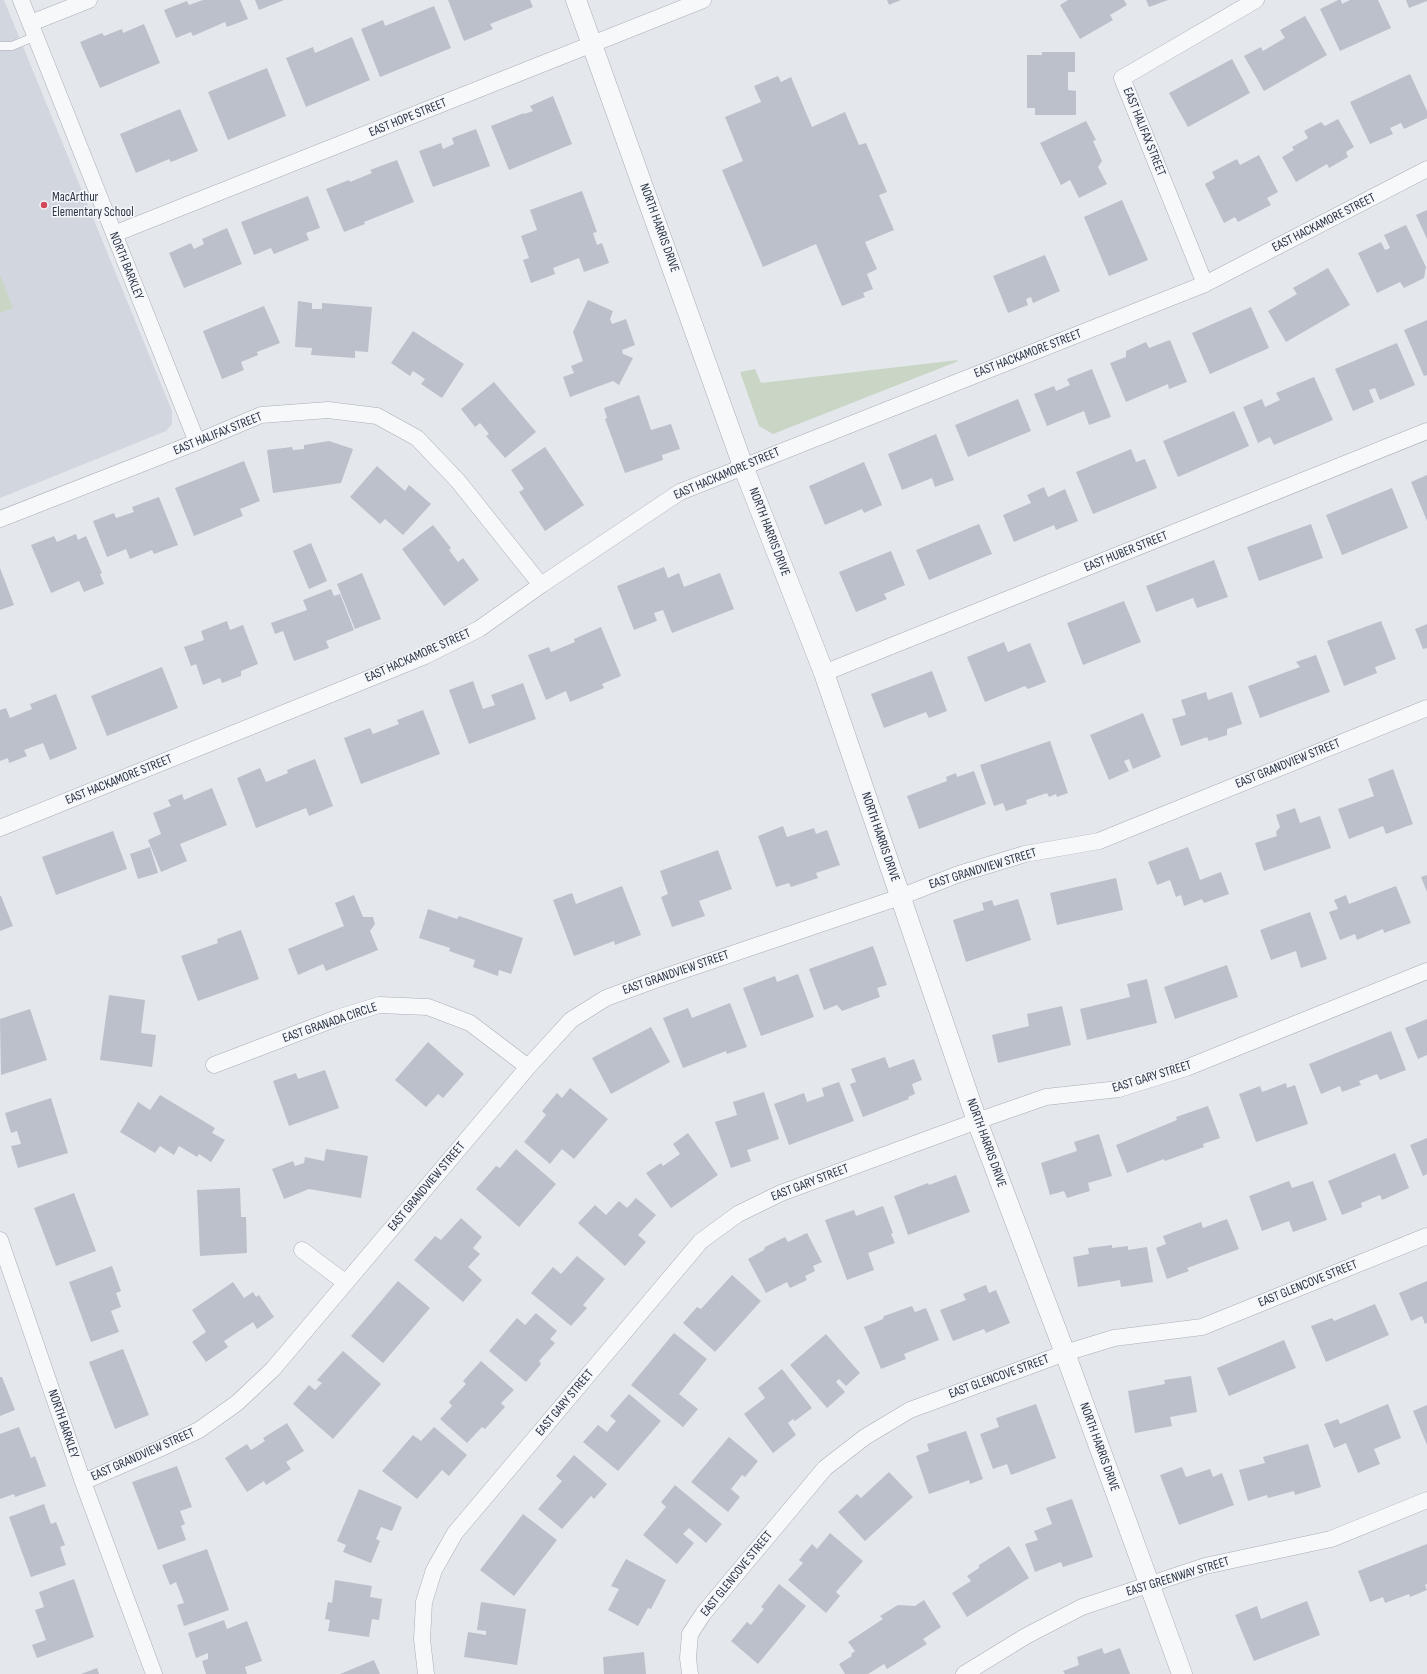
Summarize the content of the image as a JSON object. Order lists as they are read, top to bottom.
{
  "streets": {
    "street": [
      "EAST HOPE STREET",
      "EAST HALIFAX STREET",
      "EAST HACKAMORE STREET",
      "NORTH HARRIS DRIVE",
      "NORTH BARKLEY",
      "EAST HUBER STREET",
      "EAST GRANDVIEW STREET",
      "EAST GRANADA CIRCLE",
      "EAST GARY STREET",
      "EAST GLENCOVE STREET",
      "EAST GREENWAY STREET"
    ]
  },
  "crossings": [
    ["EAST HOPE STREET", "NORTH HARRIS DRIVE"],
    ["EAST HOPE STREET", "NORTH BARKLEY"],
    ["EAST HALIFAX STREET", "EAST HACKAMORE STREET"],
    ["EAST HALIFAX STREET", "NORTH BARKLEY"],
    ["EAST HACKAMORE STREET", "NORTH HARRIS DRIVE"],
    ["NORTH HARRIS DRIVE", "EAST HUBER STREET"],
    ["NORTH HARRIS DRIVE", "EAST GRANDVIEW STREET"],
    ["NORTH HARRIS DRIVE", "EAST GARY STREET"],
    ["NORTH HARRIS DRIVE", "EAST GLENCOVE STREET"],
    ["NORTH HARRIS DRIVE", "EAST GREENWAY STREET"],
    ["NORTH BARKLEY", "EAST GRANDVIEW STREET"],
    ["EAST GRANDVIEW STREET", "EAST GRANADA CIRCLE"]
  ],
  "places": ["MacArthur Elementary School"]
}
